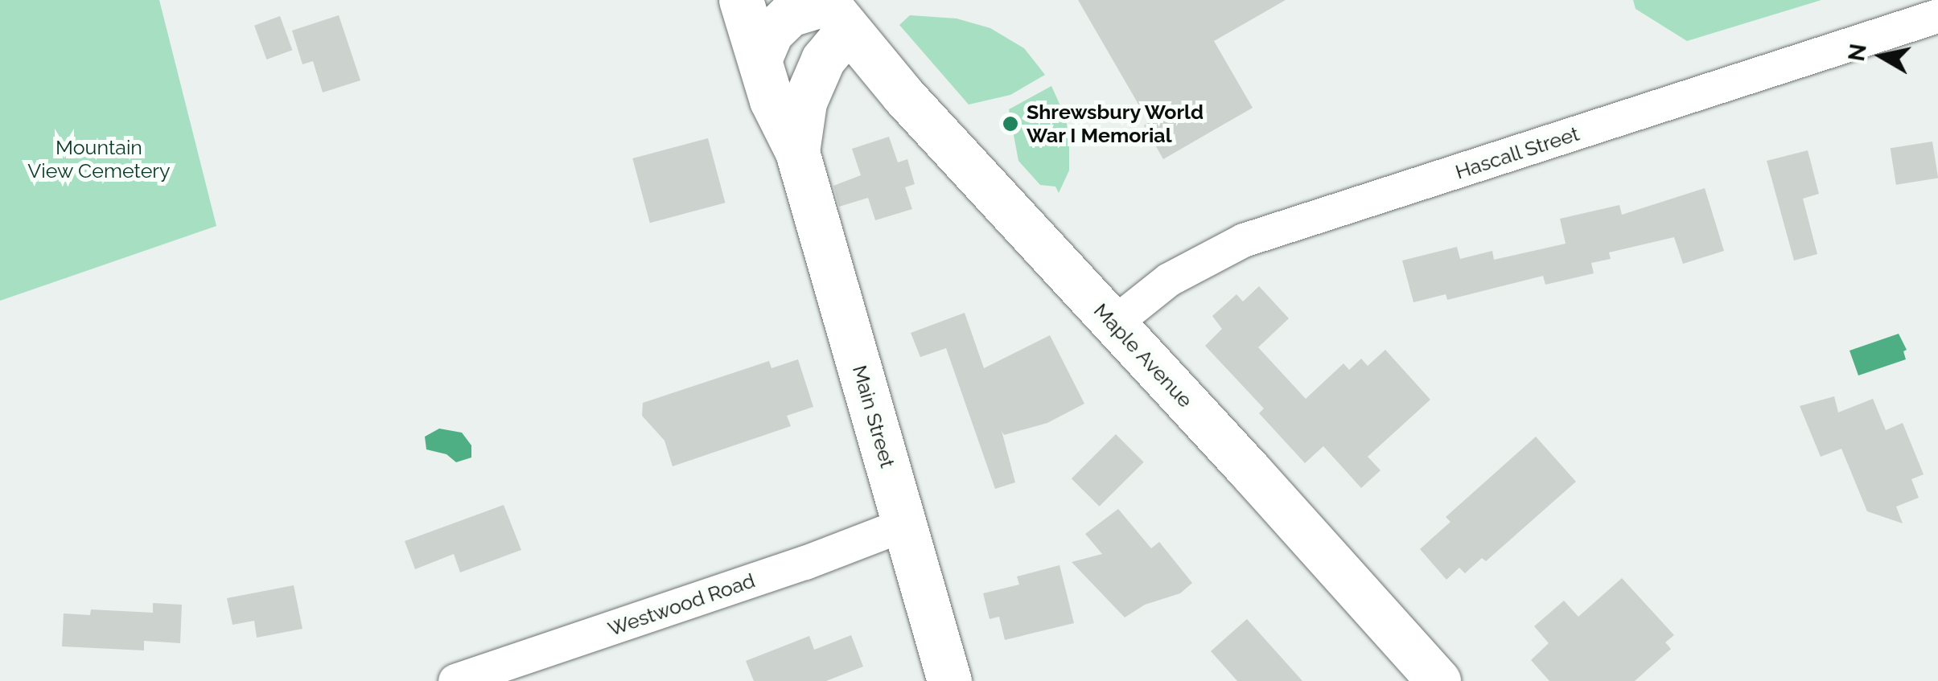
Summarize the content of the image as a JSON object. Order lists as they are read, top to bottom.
{
  "streets": {
    "main road": ["Maple Avenue", "Main Street"],
    "street": ["Hascall Street", "Westwood Road"]
  },
  "crossings": [
    ["Hascall Street", "Maple Avenue"],
    ["Maple Avenue", "Main Street"],
    ["Main Street", "Westwood Road"]
  ],
  "parks": ["Mountain View Cemetery"],
  "places": ["Shrewsbury World War I Memorial"],
  "north": "left"
}
